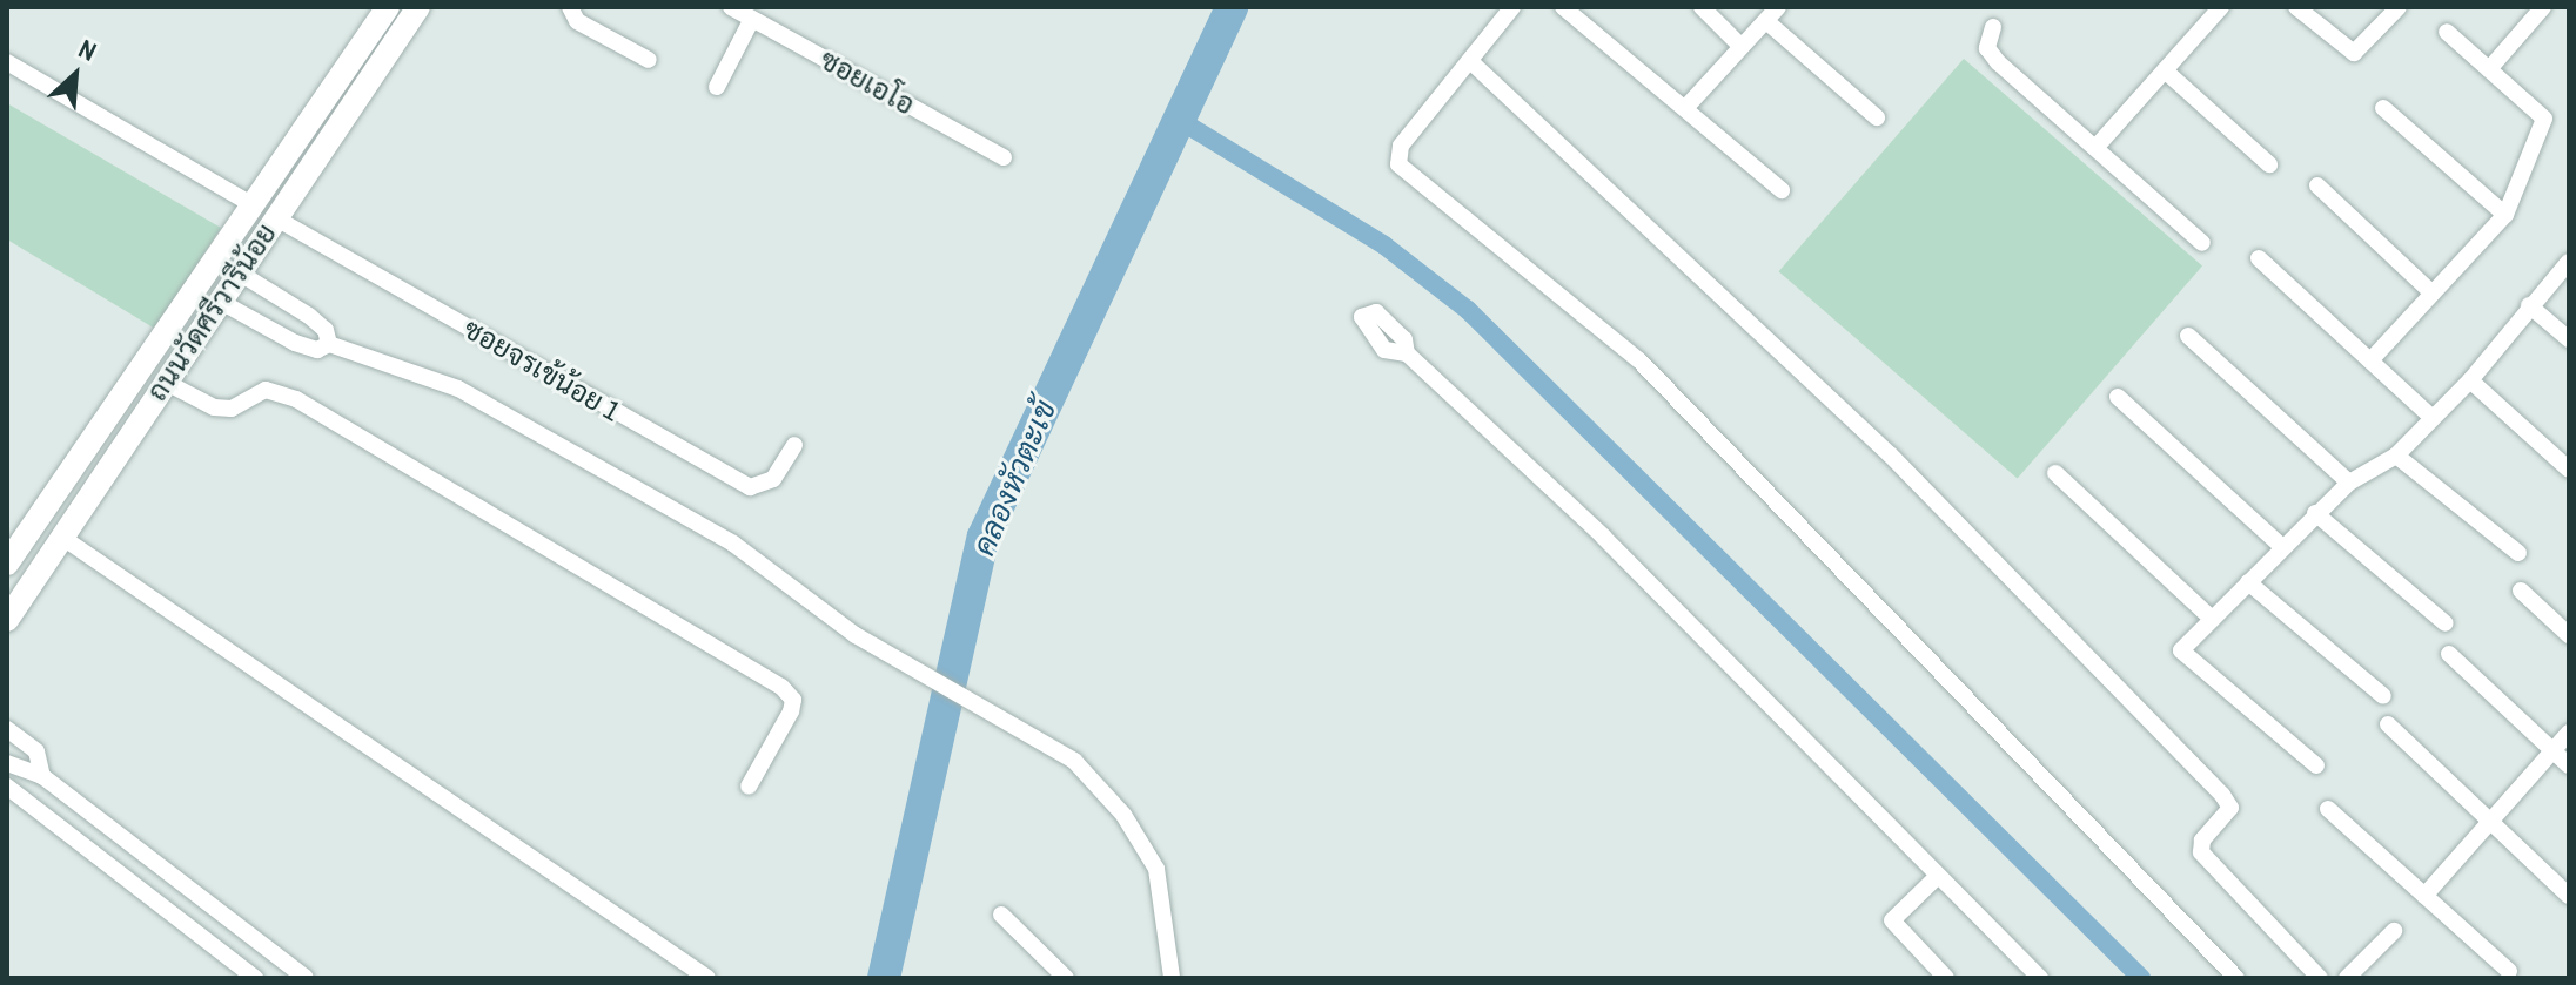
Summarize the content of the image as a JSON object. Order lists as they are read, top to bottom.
{
  "streets": {
    "main road": ["ถนนวัดศรีวารีน้อย"],
    "street": ["ซอยเอโอ", "ซอยจรเข้น้อย 1"]
  },
  "crossings": [
    ["ถนนวัดศรีวารีน้อย", "ซอยจรเข้น้อย 1"]
  ],
  "water": ["คลองหัวตะเข้"],
  "north": "top right"
}
